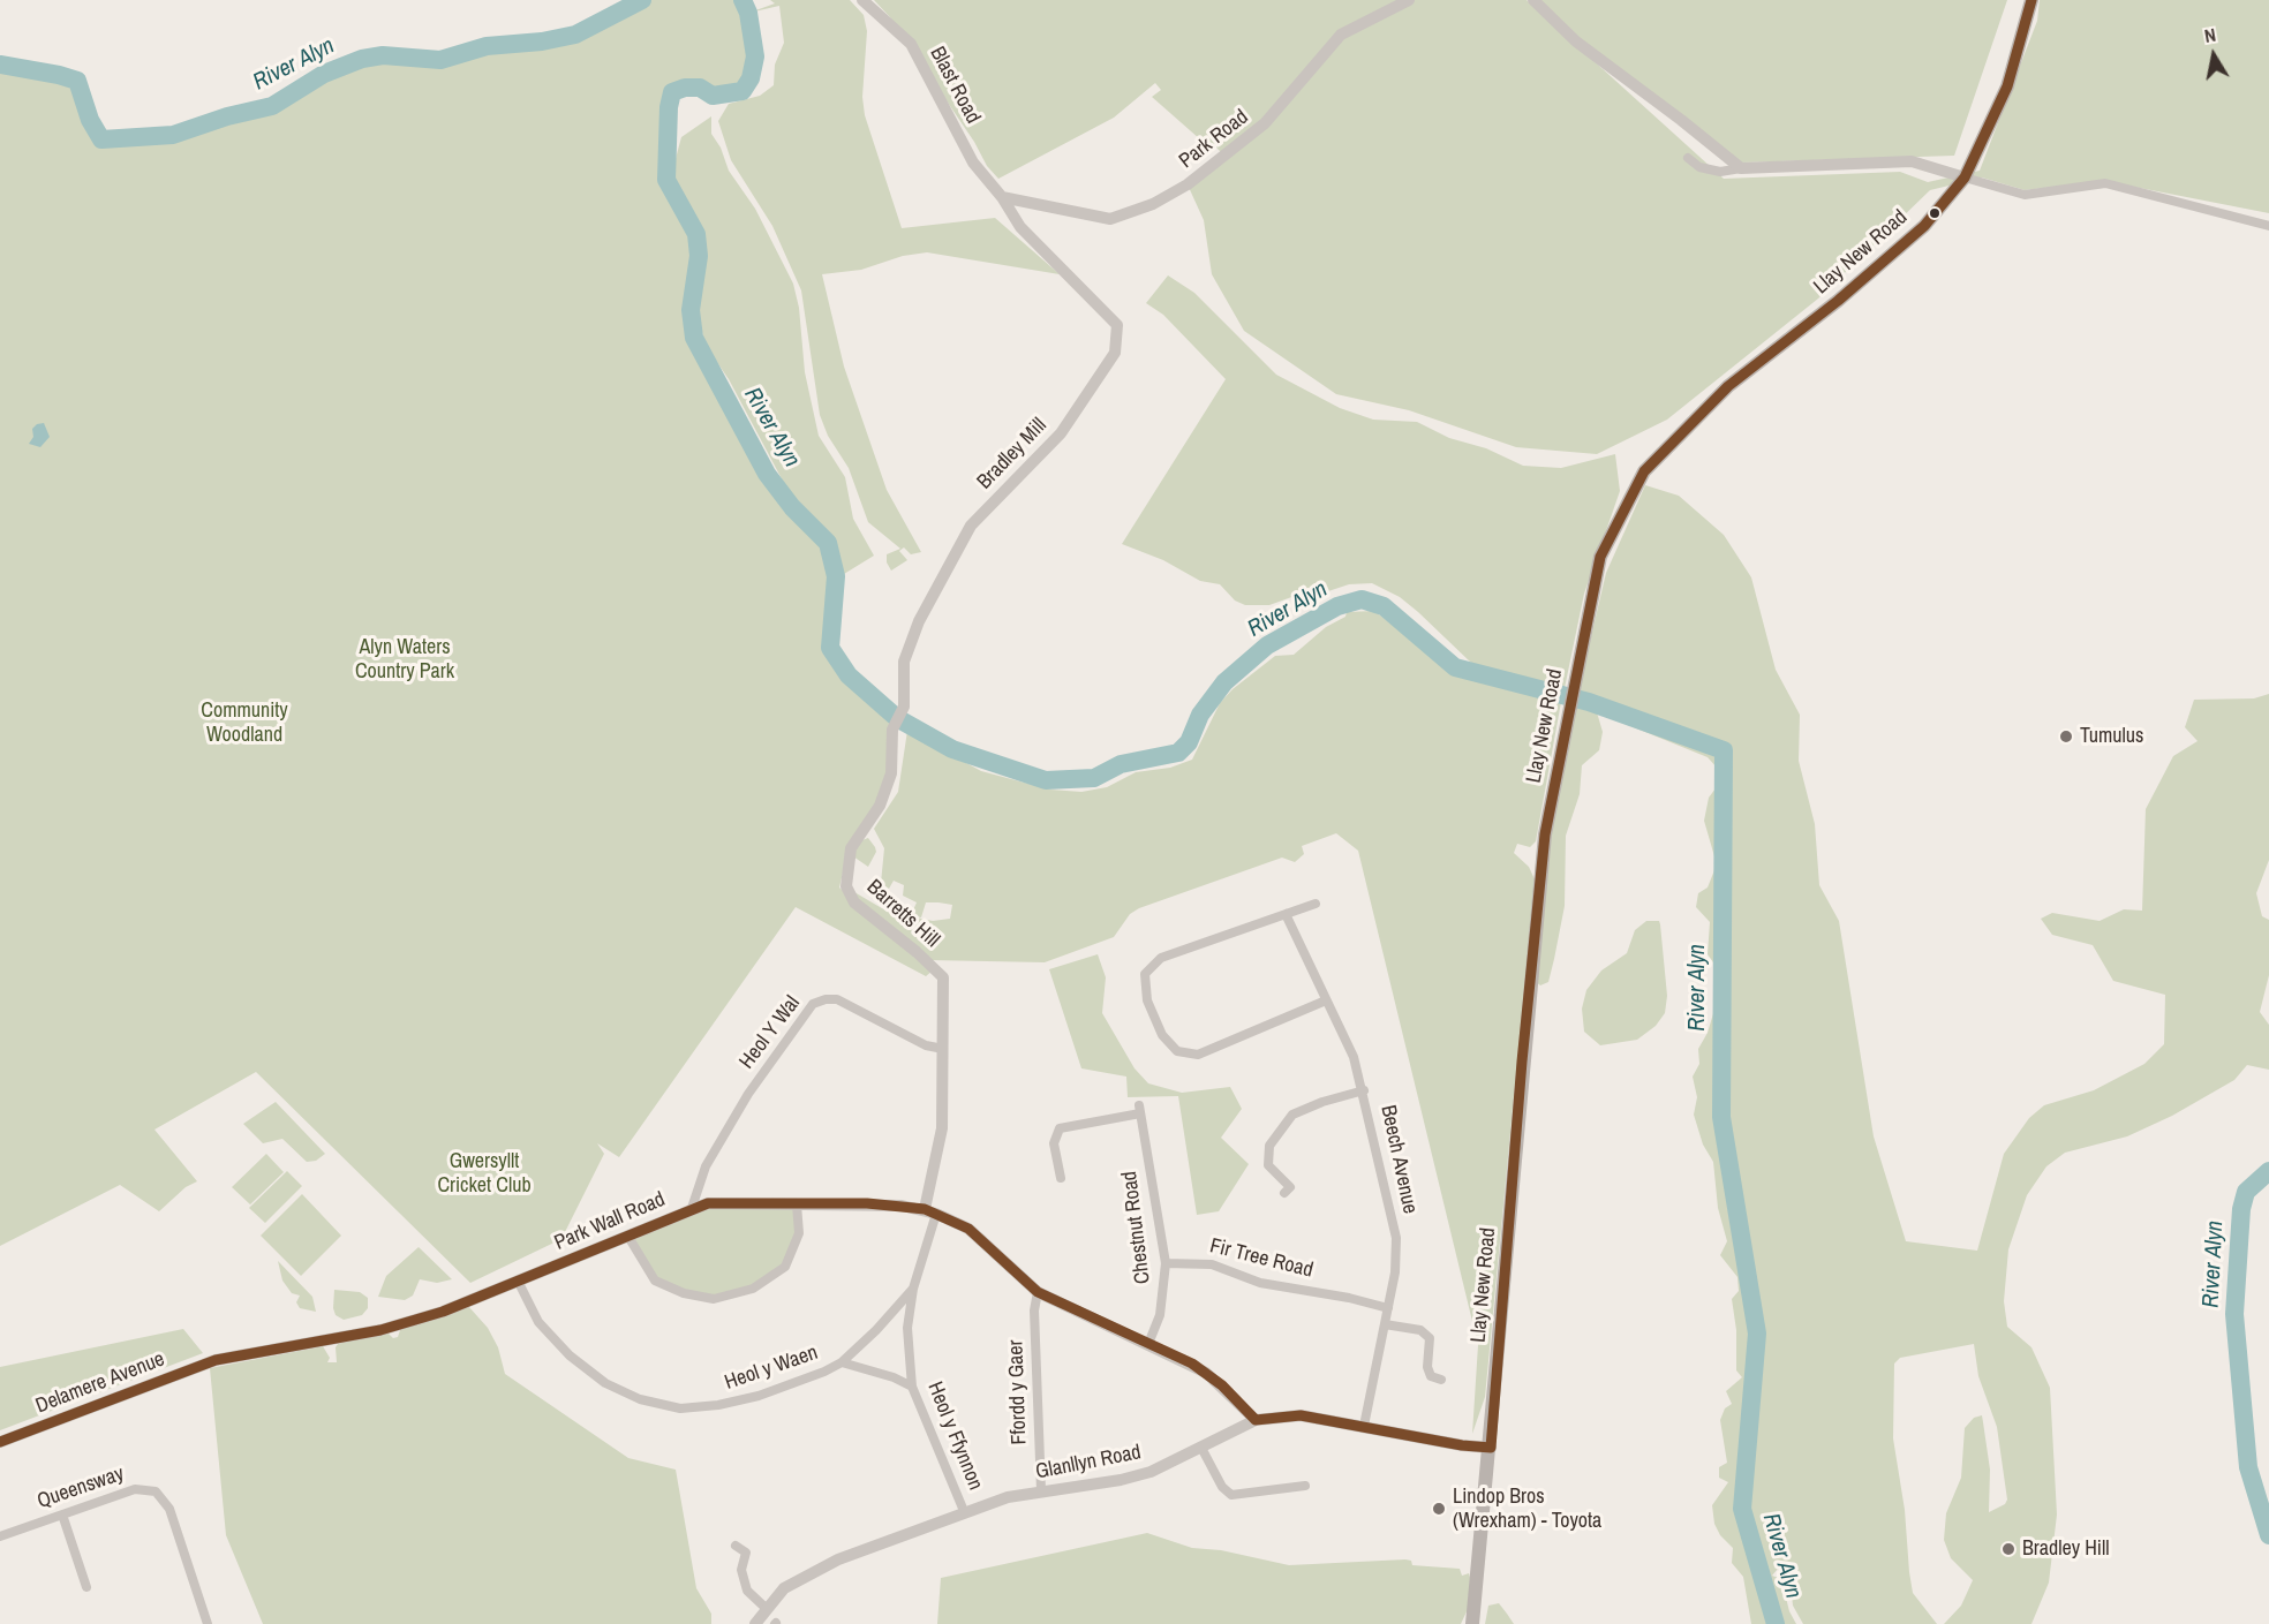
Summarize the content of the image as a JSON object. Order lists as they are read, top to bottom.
{
  "streets": {
    "main road": ["Llay New Road"],
    "street": [
      "Blast Road",
      "Park Road",
      "Bradley Mill",
      "Barretts Hill",
      "Heol Y Wal",
      "Beech Avenue",
      "Park Wall Road",
      "Chestnut Road",
      "Fir Tree Road",
      "Heol y Waen",
      "Delamere Avenue",
      "Ffordd y Gaer",
      "Heol y Ffynnon",
      "Glanllyn Road",
      "Queensway"
    ]
  },
  "crossings": [
    ["Blast Road", "Park Road"],
    ["Blast Road", "Bradley Mill"],
    ["Park Road", "Bradley Mill"],
    ["Llay New Road", "Glanllyn Road"],
    ["Bradley Mill", "Barretts Hill"],
    ["Barretts Hill", "Heol Y Wal"],
    ["Heol Y Wal", "Park Wall Road"],
    ["Beech Avenue", "Fir Tree Road"],
    ["Beech Avenue", "Glanllyn Road"],
    ["Park Wall Road", "Chestnut Road"],
    ["Park Wall Road", "Heol y Waen"],
    ["Park Wall Road", "Delamere Avenue"],
    ["Park Wall Road", "Ffordd y Gaer"],
    ["Park Wall Road", "Heol y Ffynnon"],
    ["Park Wall Road", "Glanllyn Road"],
    ["Chestnut Road", "Fir Tree Road"],
    ["Heol y Waen", "Heol y Ffynnon"],
    ["Ffordd y Gaer", "Glanllyn Road"],
    ["Heol y Ffynnon", "Glanllyn Road"]
  ],
  "water": ["River Alyn"],
  "parks": ["Alyn Waters Country Park", "Community Woodland", "Gwersyllt Cricket Club"],
  "places": ["Tumulus", "Lindop Bros (Wrexham) - Toyota", "Bradley Hill"],
  "north": "top"
}
